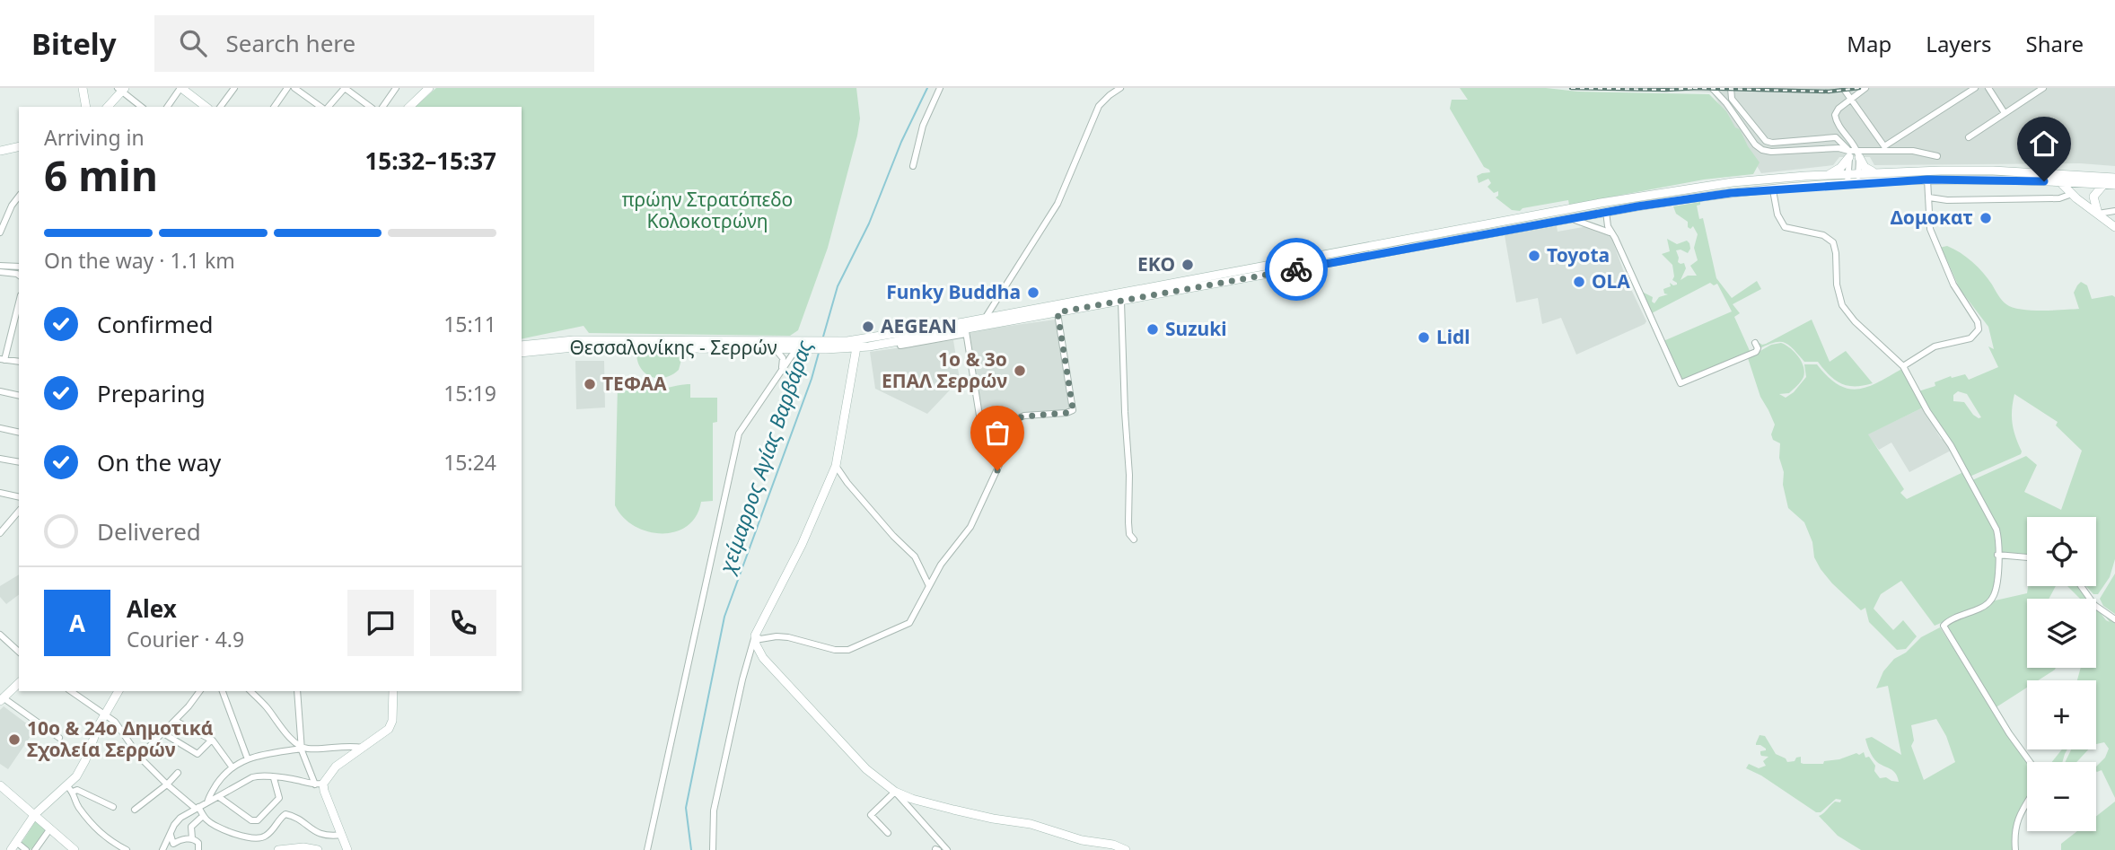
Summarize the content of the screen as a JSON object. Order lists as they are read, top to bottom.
{
  "streets": {
    "main road": ["Θεσσαλονίκης - Σερρών"]
  },
  "water": ["χείμαρρος Αγίας Βαρβάρας"],
  "parks": ["πρώην Στρατόπεδο Κολοκοτρώνη"],
  "places": [
    "Δομοκατ",
    "Toyota",
    "EKO",
    "OLA",
    "Funky Buddha",
    "AEGEAN",
    "Suzuki",
    "Lidl",
    "1ο & 3ο ΕΠΑΛ Σερρών",
    "ΤΕΦΑΑ",
    "10ο & 24ο Δημοτικά Σχολεία Σερρών"
  ],
  "page": {
    "header": "Bitely",
    "search": "Search here",
    "nav": ["Map", "Layers", "Share"],
    "heading": ["6 min", "Arriving in", "15:32–15:37"],
    "panel": ["Alex", "Courier · 4.9"],
    "bar": "On the way · 1.1 km",
    "list": [
      ["Confirmed", "15:11"],
      ["Preparing", "15:19"],
      ["On the way", "15:24"],
      "Delivered"
    ],
    "map_buttons": ["+", "−"],
    "round": "A"
  }
}
